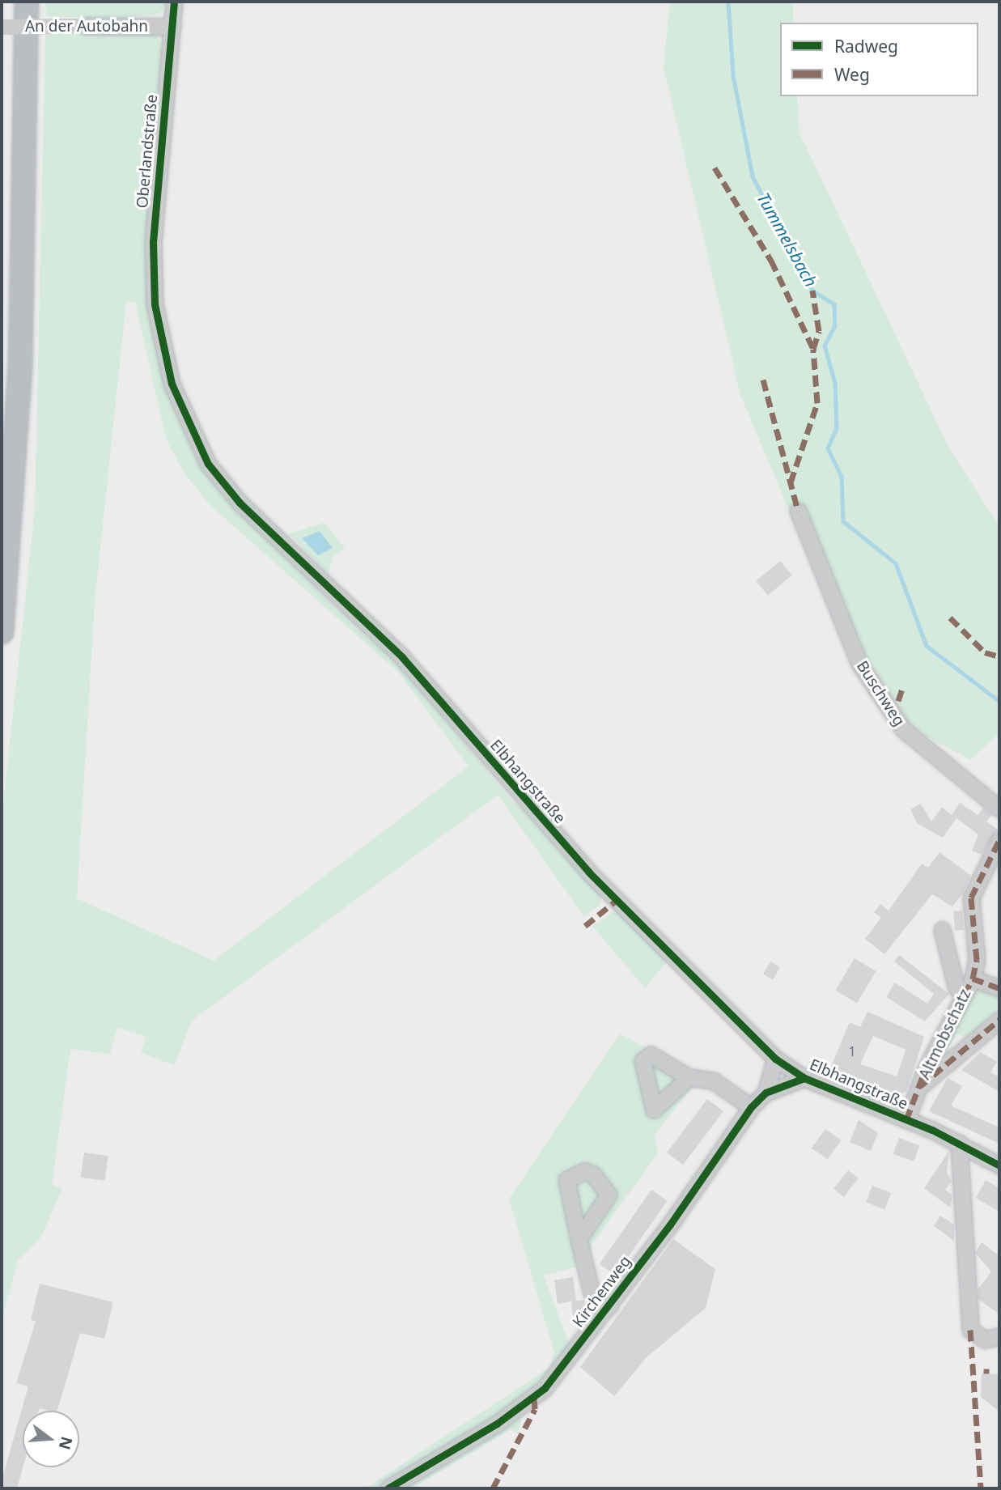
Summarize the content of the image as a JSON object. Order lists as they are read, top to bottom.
{
  "streets": {
    "street": [
      "An der Autobahn",
      "Oberlandstraße",
      "Buschweg",
      "Elbhangstraße",
      "Altmobschatz",
      "Kirchenweg"
    ]
  },
  "crossings": [
    ["An der Autobahn", "Oberlandstraße"],
    ["Oberlandstraße", "Elbhangstraße"],
    ["Elbhangstraße", "Altmobschatz"],
    ["Elbhangstraße", "Kirchenweg"]
  ],
  "water": ["Tummelsbach"],
  "house_numbers": ["1"],
  "legend": ["Radweg", "Weg"],
  "north": "right"
}
